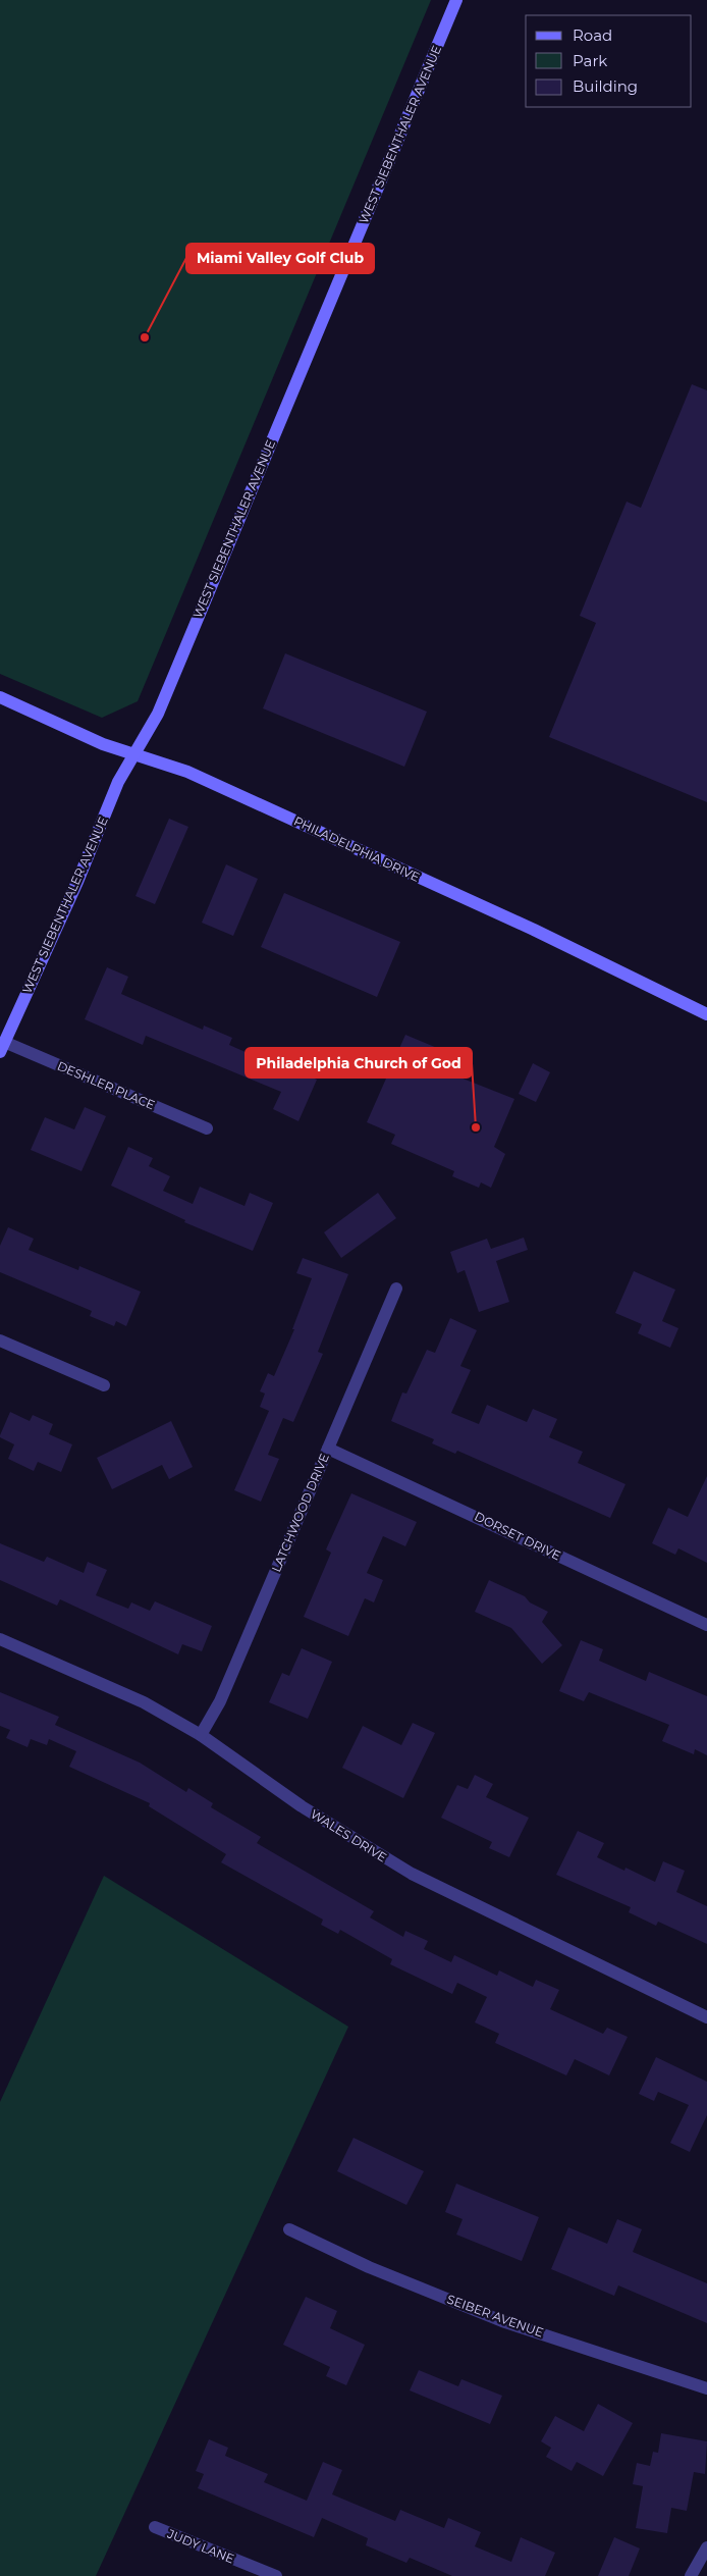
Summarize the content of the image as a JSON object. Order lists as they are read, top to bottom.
{
  "streets": {
    "main road": ["WEST SIEBENTHALER AVENUE", "PHILADELPHIA DRIVE"],
    "street": [
      "DESHLER PLACE",
      "LATCHWOOD DRIVE",
      "DORSET DRIVE",
      "WALES DRIVE",
      "SEIBER AVENUE",
      "JUDY LANE"
    ]
  },
  "crossings": [
    ["WEST SIEBENTHALER AVENUE", "PHILADELPHIA DRIVE"],
    ["WEST SIEBENTHALER AVENUE", "DESHLER PLACE"],
    ["LATCHWOOD DRIVE", "DORSET DRIVE"],
    ["LATCHWOOD DRIVE", "WALES DRIVE"]
  ],
  "places": ["Miami Valley Golf Club", "Philadelphia Church of God"],
  "legend": ["Road", "Park", "Building"]
}
